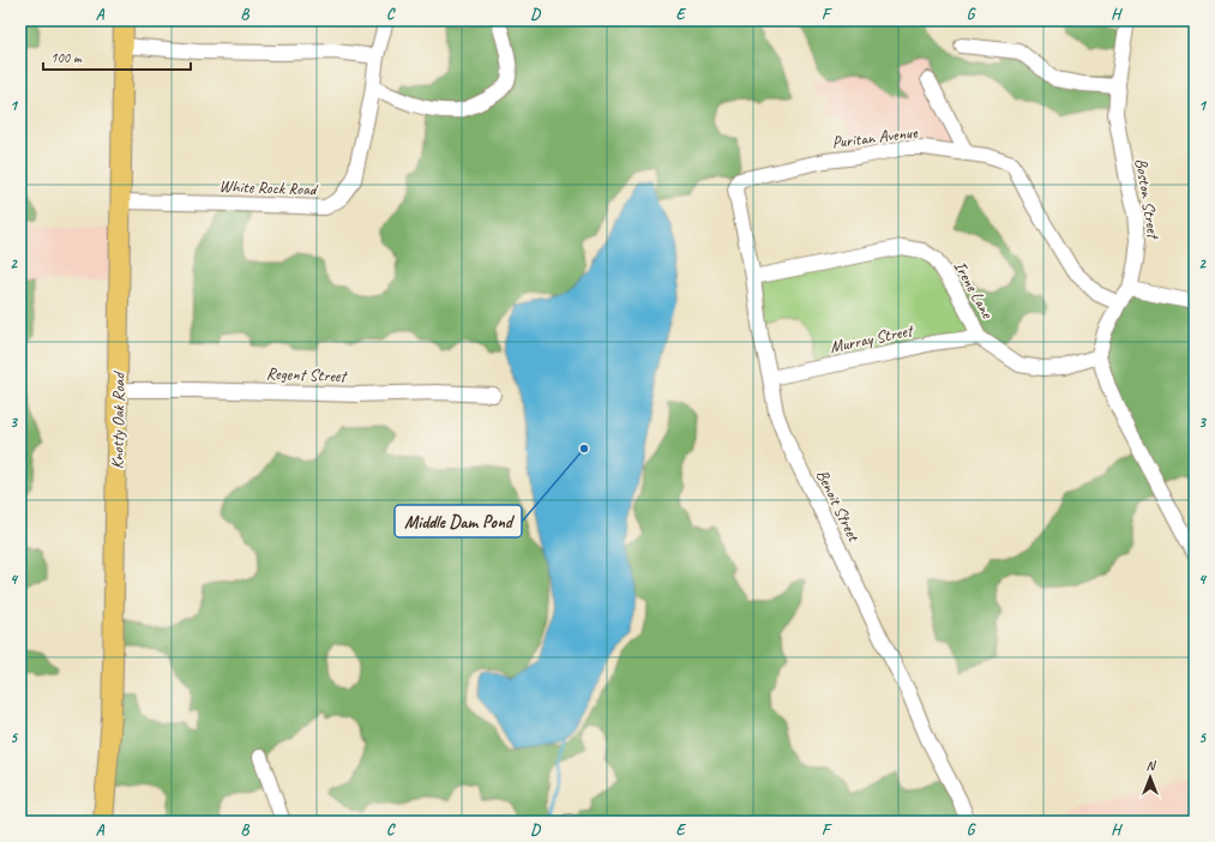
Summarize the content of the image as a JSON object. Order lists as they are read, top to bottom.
{
  "streets": {
    "main road": ["Knotty Oak Road"],
    "street": [
      "Puritan Avenue",
      "White Rock Road",
      "Boston Street",
      "Irene Lane",
      "Murray Street",
      "Regent Street",
      "Benoit Street"
    ]
  },
  "crossings": [
    ["Puritan Avenue", "Boston Street"],
    ["Puritan Avenue", "Benoit Street"],
    ["White Rock Road", "Knotty Oak Road"],
    ["Boston Street", "Irene Lane"],
    ["Irene Lane", "Murray Street"],
    ["Irene Lane", "Benoit Street"],
    ["Murray Street", "Benoit Street"],
    ["Regent Street", "Knotty Oak Road"]
  ],
  "places": ["Middle Dam Pond"],
  "scale_bar": "100 m",
  "north": "top",
  "grid": {
    "columns": [
      "A",
      "B",
      "C",
      "D",
      "E",
      "F",
      "G",
      "H"
    ],
    "rows": [
      "1",
      "2",
      "3",
      "4",
      "5"
    ]
  }
}
